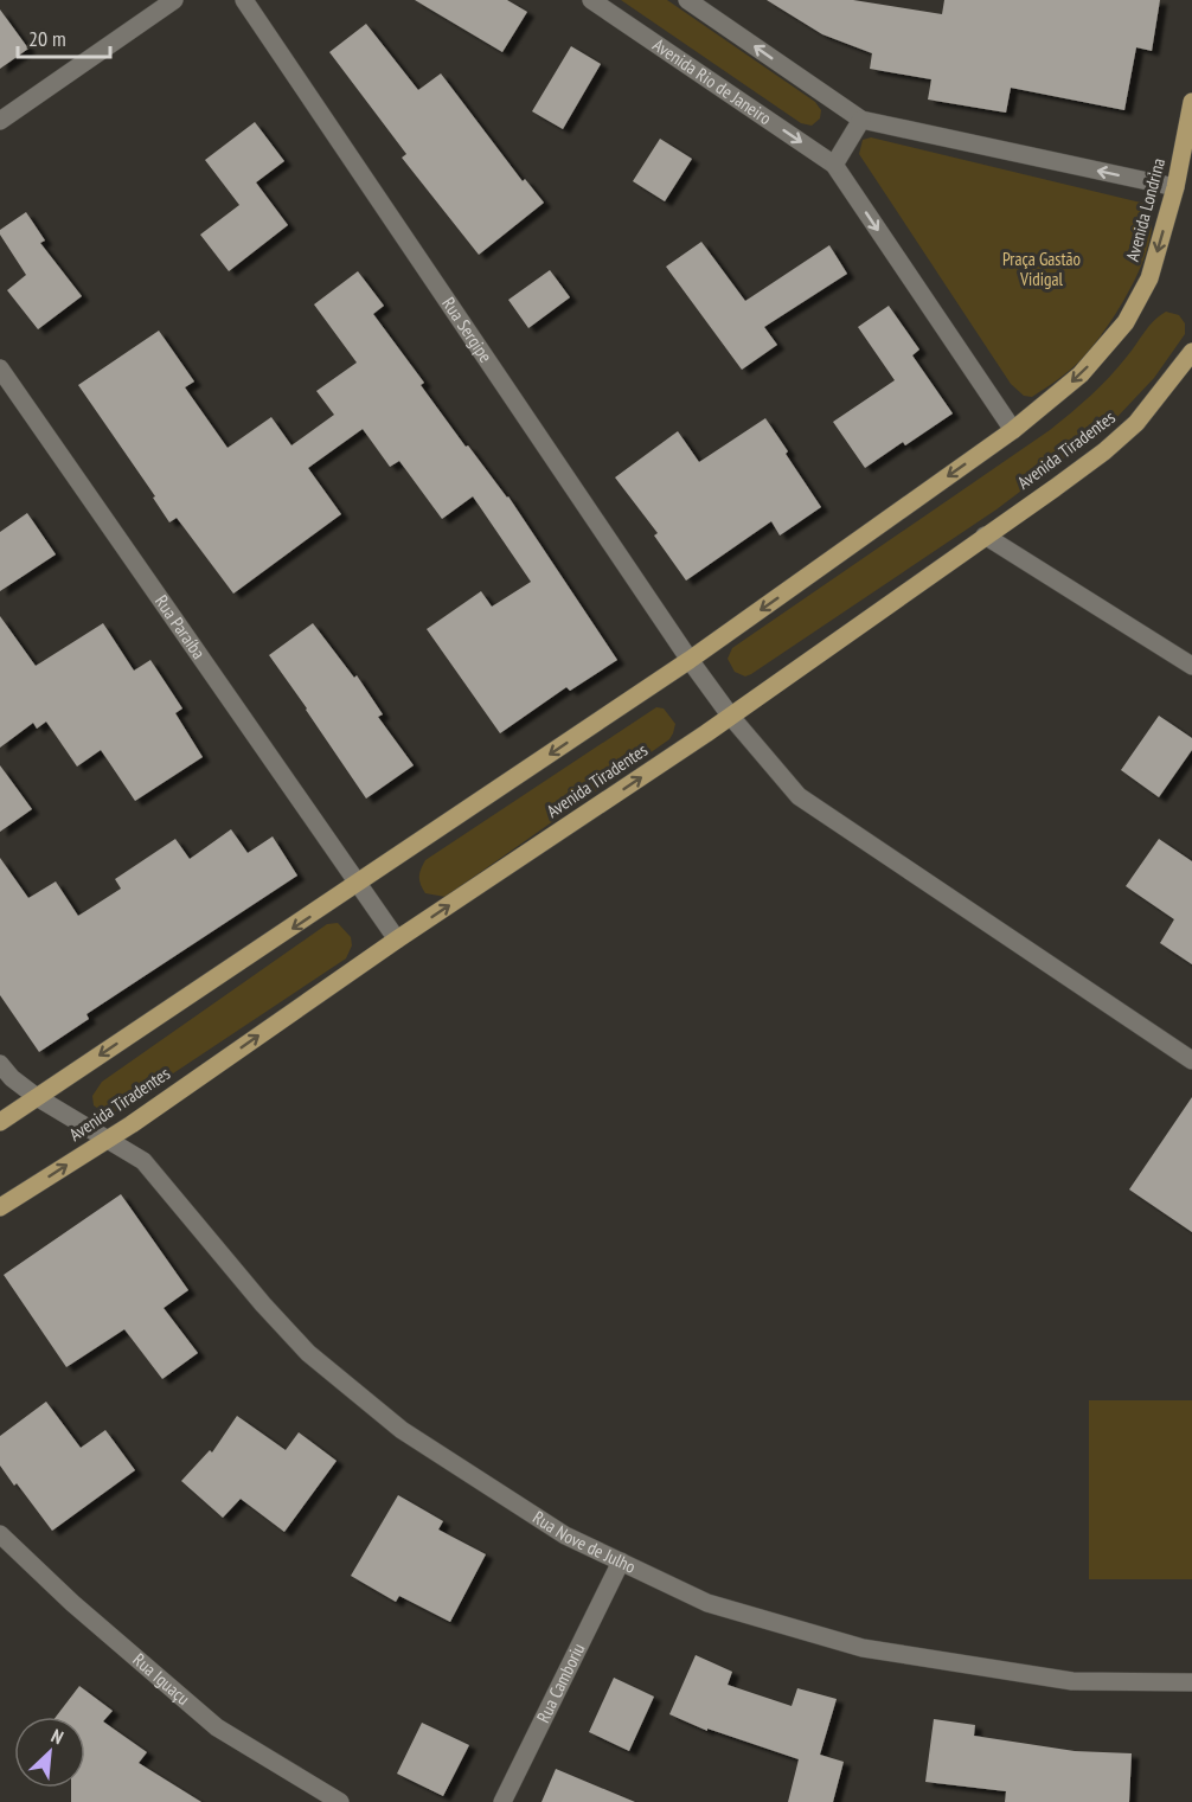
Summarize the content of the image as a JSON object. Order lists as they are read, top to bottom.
{
  "streets": {
    "main road": ["Avenida Londrina", "Avenida Tiradentes"],
    "street": [
      "Avenida Rio de Janeiro",
      "Rua Sergipe",
      "Rua Paraíba",
      "Rua Nove de Julho",
      "Rua Iguaçu",
      "Rua Camboriu"
    ]
  },
  "crossings": [
    ["Rua Sergipe", "Avenida Tiradentes"],
    ["Avenida Tiradentes", "Rua Paraíba"],
    ["Avenida Tiradentes", "Rua Nove de Julho"],
    ["Rua Nove de Julho", "Rua Camboriu"]
  ],
  "one_way": ["Avenida Londrina"],
  "parks": ["Praça Gastão Vidigal"],
  "scale_bar": "20 m",
  "north": "top right"
}
